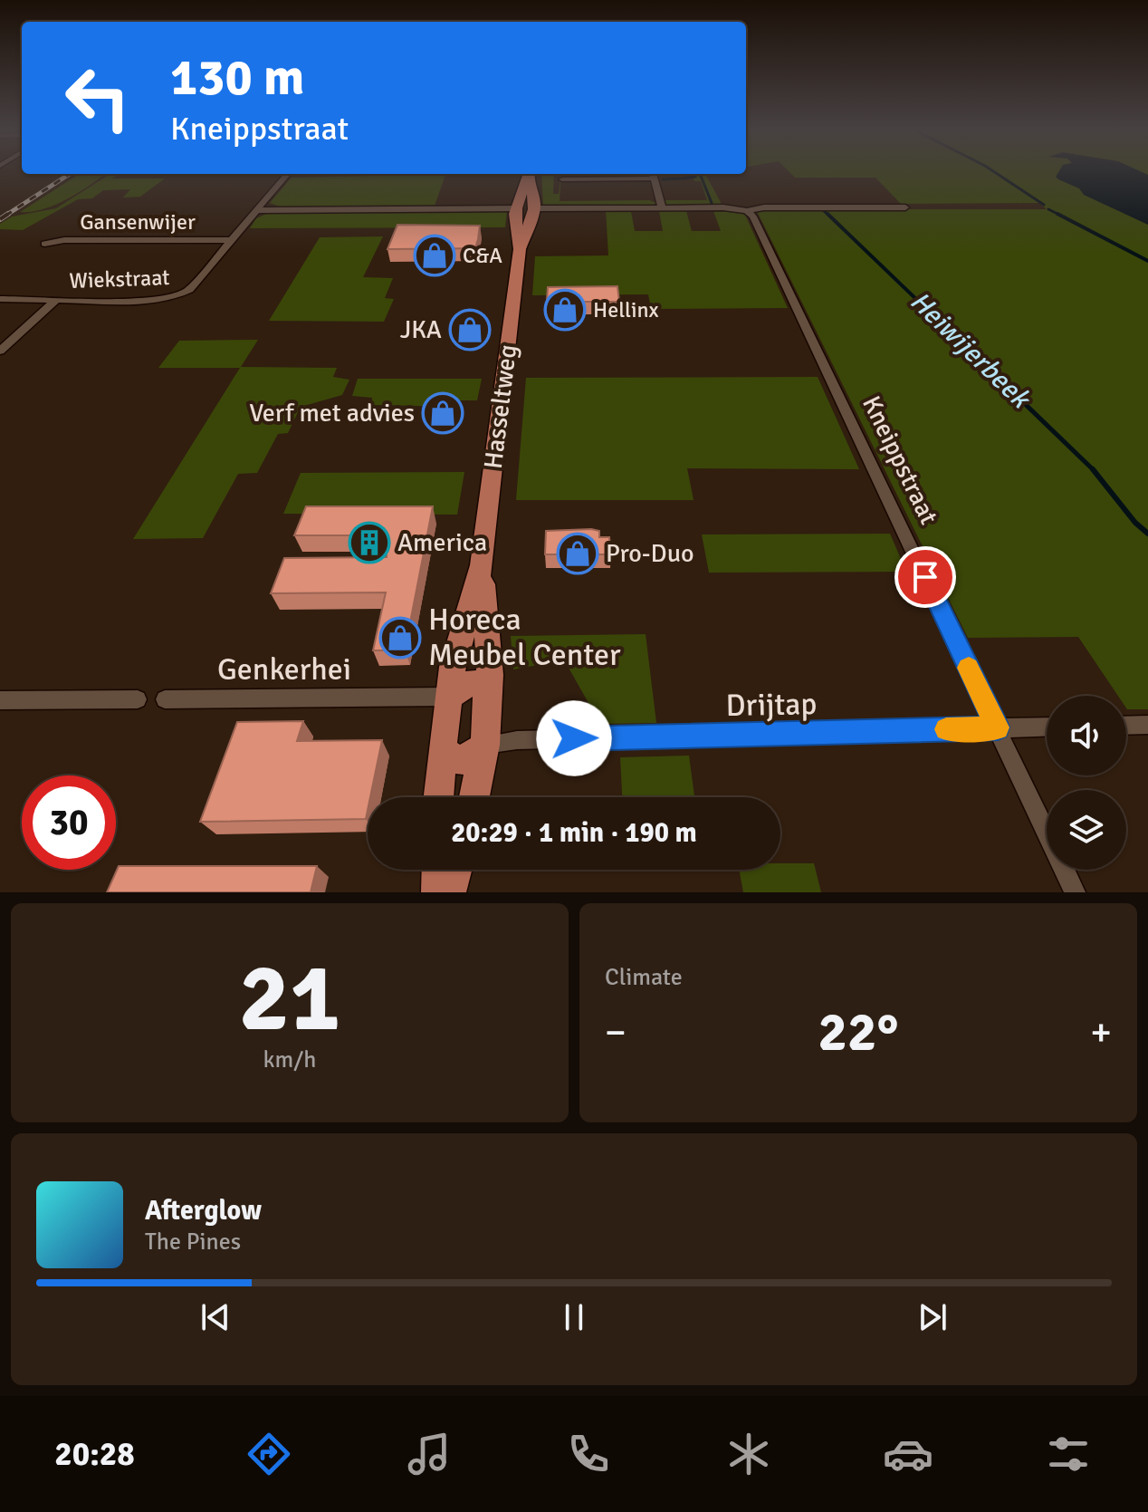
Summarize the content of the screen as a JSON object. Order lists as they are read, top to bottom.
{
  "streets": {
    "main road": ["Hasseltweg"],
    "street": [
      "Gansenwijer",
      "Wiekstraat",
      "Kneippstraat",
      "Genkerhei",
      "Drijtap"
    ]
  },
  "crossings": [
    ["Gansenwijer", "Wiekstraat"],
    ["Hasseltweg", "Genkerhei"],
    ["Hasseltweg", "Drijtap"],
    ["Kneippstraat", "Drijtap"]
  ],
  "water": ["Heiwijerbeek"],
  "places": {
    "shop": [
      "C&A",
      "Hellinx",
      "JKA",
      "Verf met advies",
      "Pro-Duo",
      "Horeca Meubel Center"
    ],
    "building": ["America"]
  },
  "page": {
    "turn": ["130 m", "Kneippstraat"],
    "limit": "30",
    "trip": "20:29 · 1 min · 190 m",
    "tile": [
      ["21", "km/h"],
      "Climate"
    ],
    "heat": ["−", "22°", "+"],
    "song": ["Afterglow", "The Pines"],
    "tabs": "20:28"
  }
}
